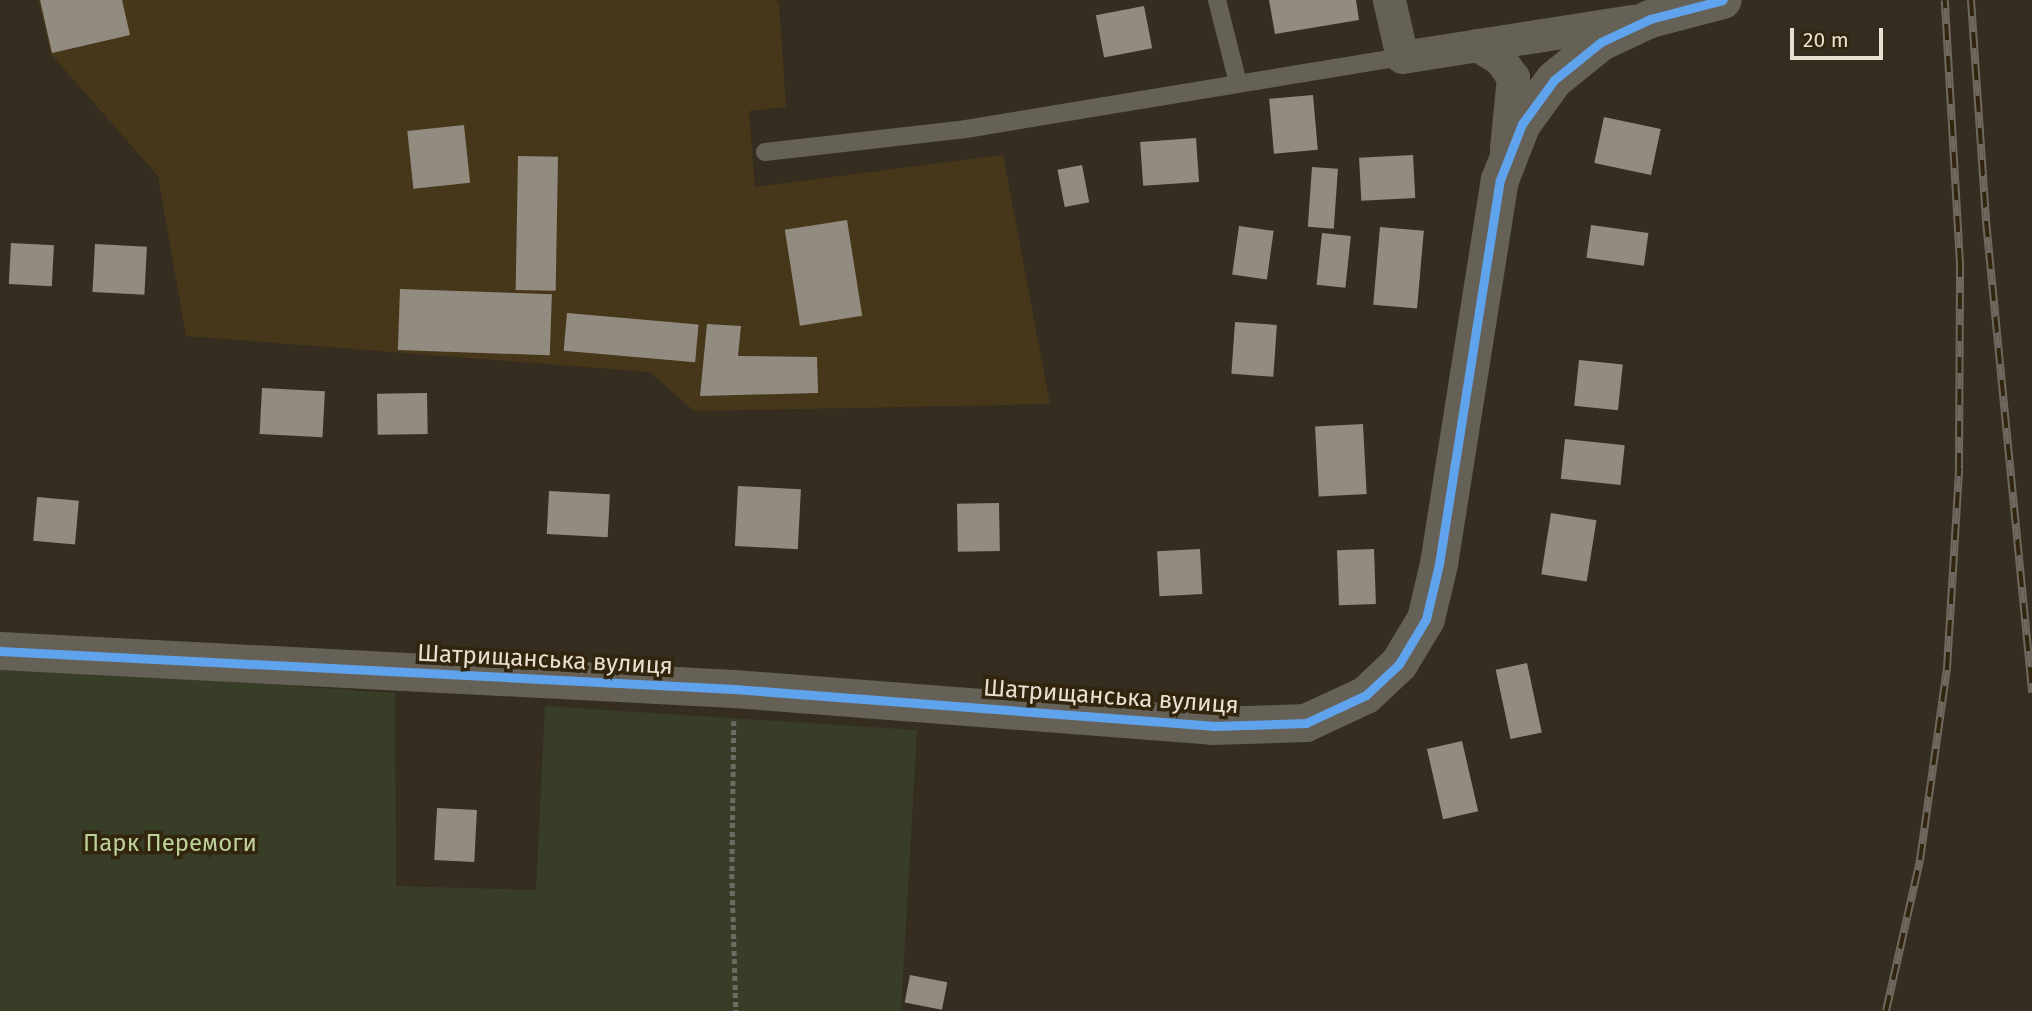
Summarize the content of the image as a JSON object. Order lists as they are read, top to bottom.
{
  "streets": {
    "street": ["Шатрищанська вулиця"]
  },
  "parks": ["Парк Перемоги"],
  "scale_bar": "20 m"
}
